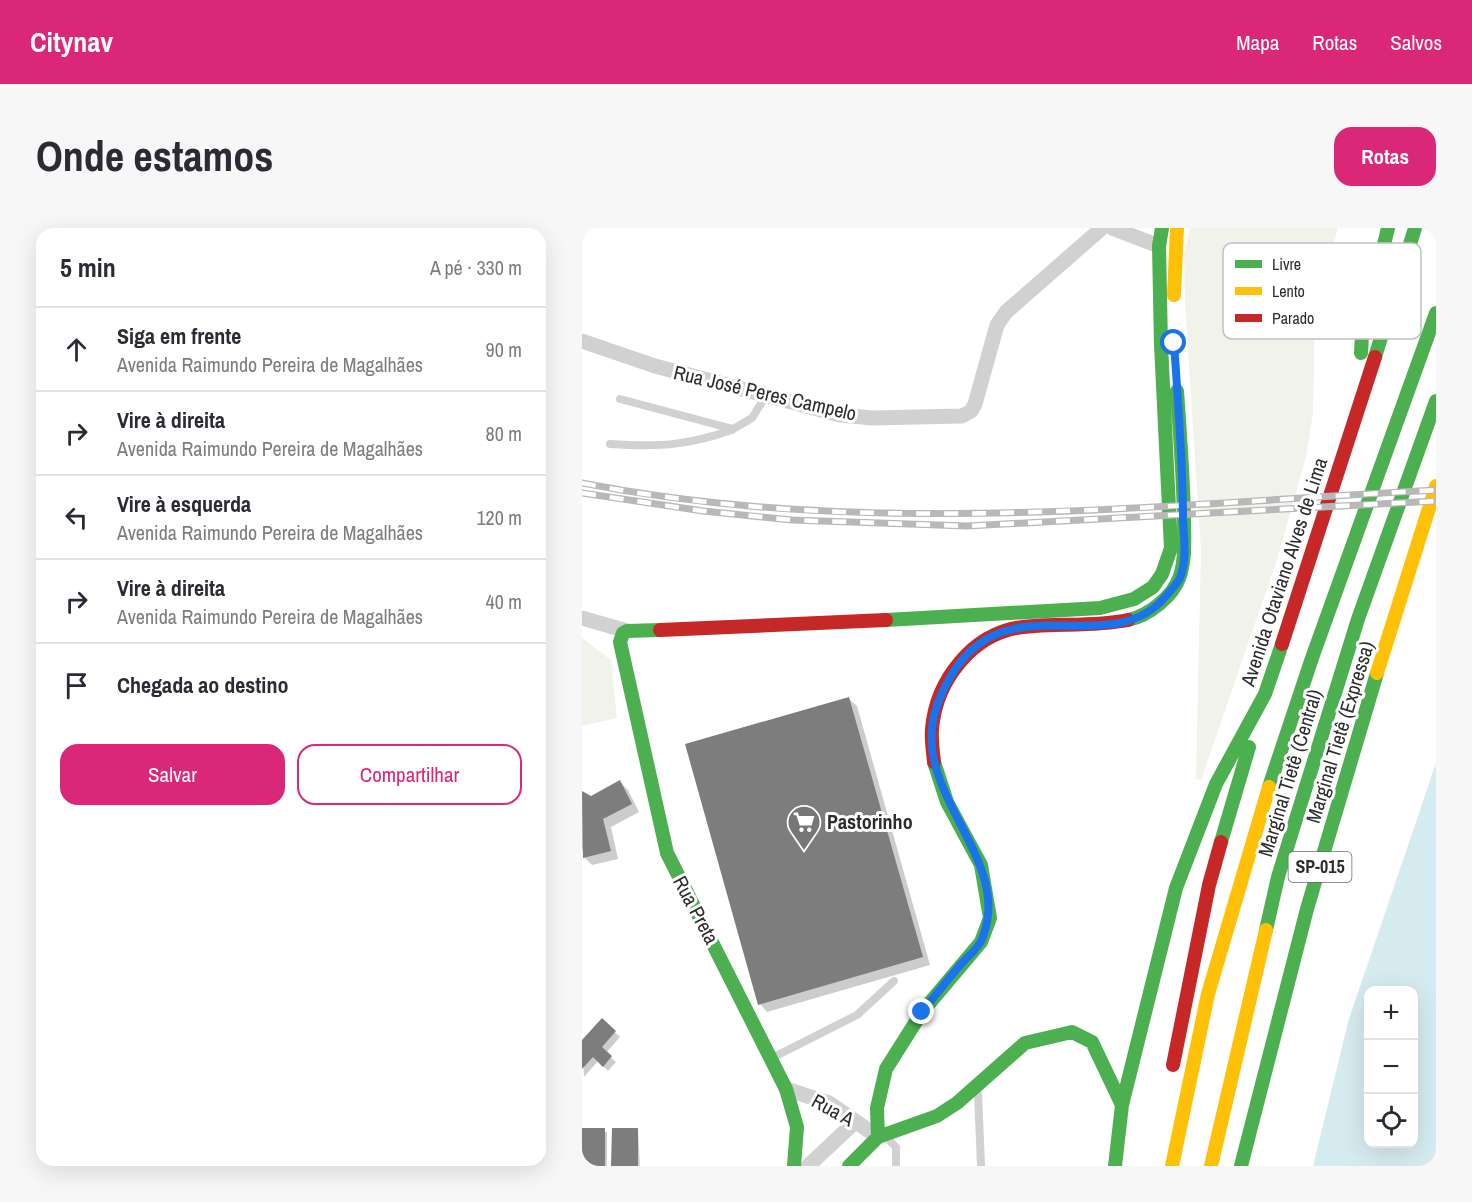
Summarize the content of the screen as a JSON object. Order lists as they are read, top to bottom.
{
  "streets": {
    "main road": [
      "Avenida Otaviano Alves de Lima",
      "Marginal Tietê (Expressa)",
      "Marginal Tietê (Central)",
      "SP-015",
      "Rua Preta"
    ],
    "street": ["Rua José Peres Campelo", "Rua A"]
  },
  "crossings": [
    ["Rua Preta", "Rua A"]
  ],
  "places": {
    "supermarket": ["Pastorinho"]
  },
  "legend": ["Livre", "Lento", "Parado"],
  "page": {
    "header": "Citynav",
    "nav": ["Mapa", "Rotas", "Salvos"],
    "buttons": [
      "Rotas",
      ["Salvar", "Compartilhar"]
    ],
    "title": "Onde estamos",
    "heading": ["5 min", "A pé · 330 m"],
    "list": [
      ["Siga em frente", "Avenida Raimundo Pereira de Magalhães", "90 m"],
      ["Vire à direita", "Avenida Raimundo Pereira de Magalhães", "80 m"],
      ["Vire à esquerda", "Avenida Raimundo Pereira de Magalhães", "120 m"],
      ["Vire à direita", "Avenida Raimundo Pereira de Magalhães", "40 m"],
      "Chegada ao destino"
    ],
    "map_buttons": ["+", "−"]
  }
}
